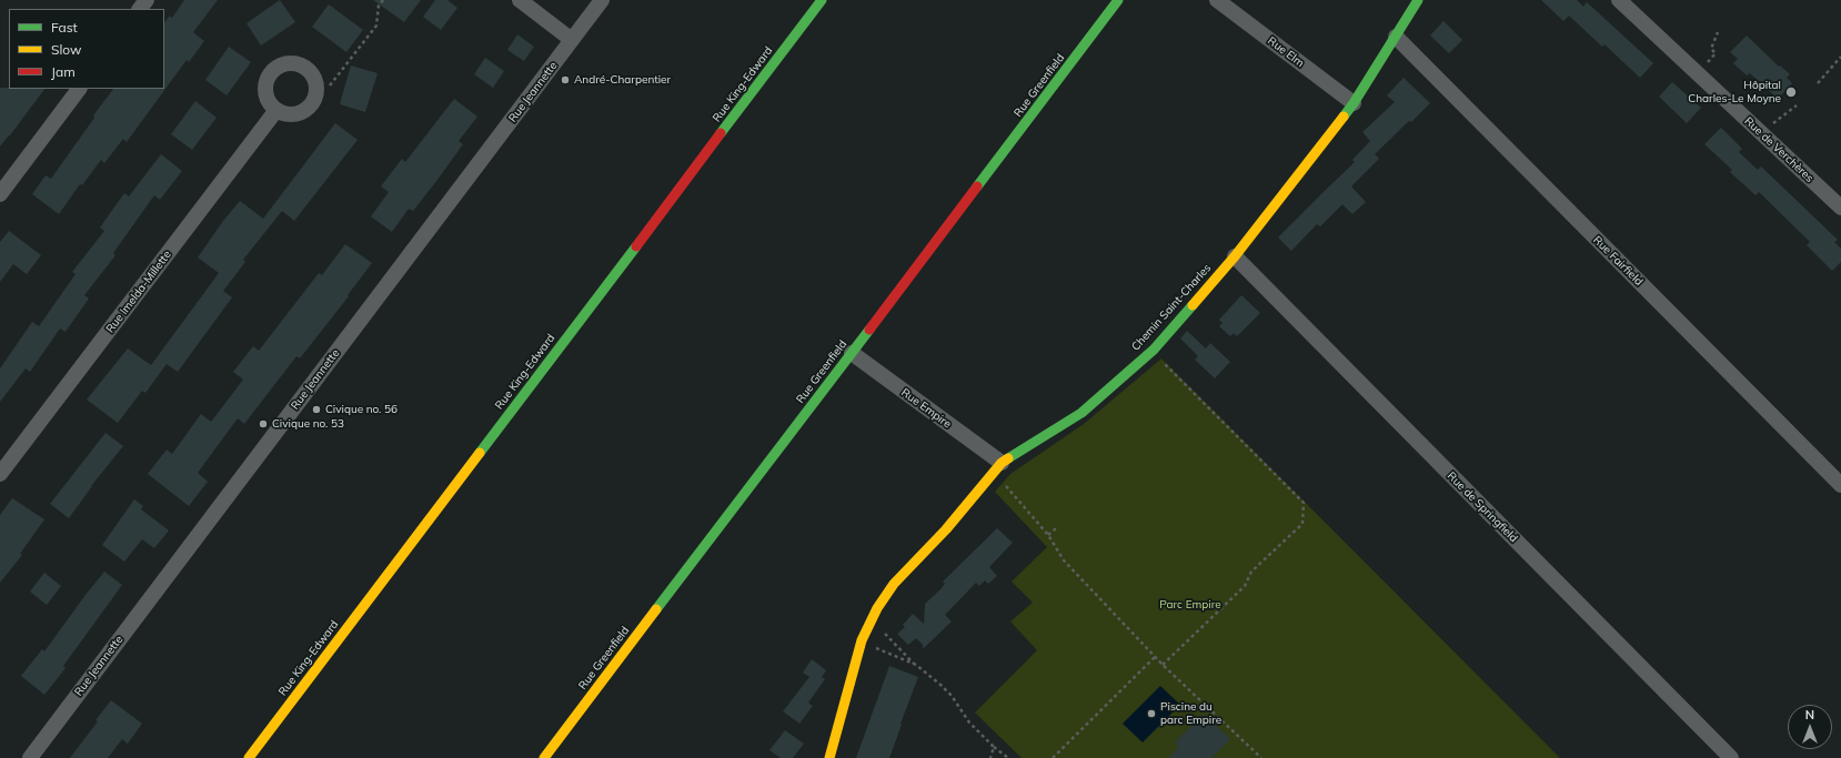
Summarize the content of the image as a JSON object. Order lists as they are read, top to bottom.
{
  "streets": {
    "street": [
      "Rue Elm",
      "Rue King-Edward",
      "Rue Greenfield",
      "Rue Jeannette",
      "Rue de Verchères",
      "Rue Fairfield",
      "Rue Imelda-Millette",
      "Chemin Saint-Charles",
      "Rue Empire",
      "Rue de Springfield"
    ]
  },
  "crossings": [
    ["Rue Elm", "Chemin Saint-Charles"],
    ["Rue Greenfield", "Rue Empire"],
    ["Rue Fairfield", "Chemin Saint-Charles"],
    ["Chemin Saint-Charles", "Rue Empire"],
    ["Chemin Saint-Charles", "Rue de Springfield"]
  ],
  "parks": ["Parc Empire"],
  "places": [
    "André-Charpentier",
    "Hôpital Charles-Le Moyne",
    "Civique no. 56",
    "Civique no. 53",
    "Piscine du parc Empire"
  ],
  "legend": ["Fast", "Slow", "Jam"],
  "north": "top"
}
